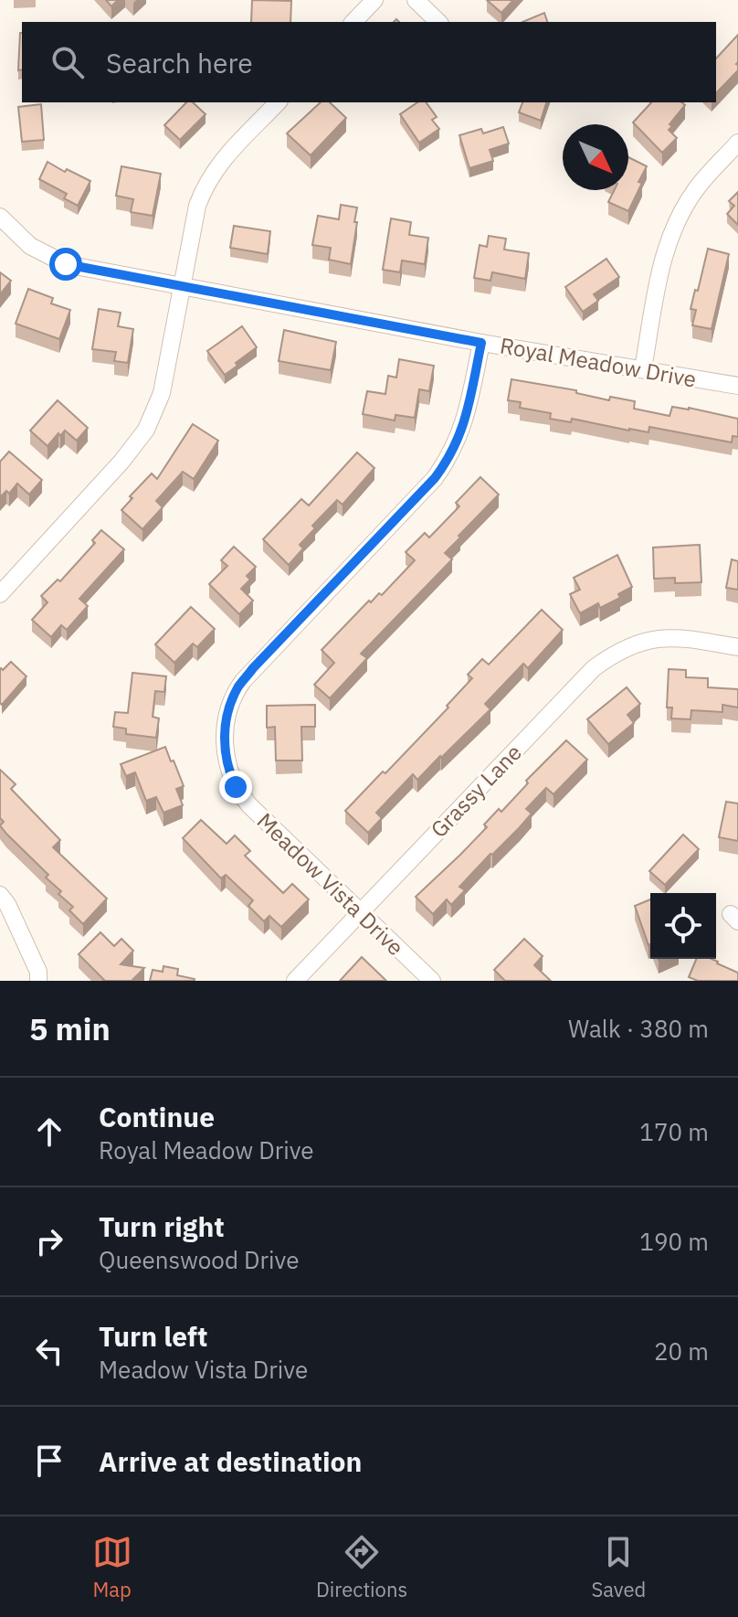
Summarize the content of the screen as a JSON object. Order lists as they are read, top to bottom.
{
  "streets": {
    "street": ["Royal Meadow Drive", "Grassy Lane", "Meadow Vista Drive"]
  },
  "crossings": [
    ["Royal Meadow Drive", "Meadow Vista Drive"],
    ["Grassy Lane", "Meadow Vista Drive"]
  ],
  "north": "bottom right",
  "page": {
    "search": "Search here",
    "heading": ["5 min", "Walk · 380 m"],
    "list": [
      ["Continue", "Royal Meadow Drive", "170 m"],
      ["Turn right", "Queenswood Drive", "190 m"],
      ["Turn left", "Meadow Vista Drive", "20 m"],
      "Arrive at destination"
    ],
    "nav": ["Map", "Directions", "Saved"]
  }
}
